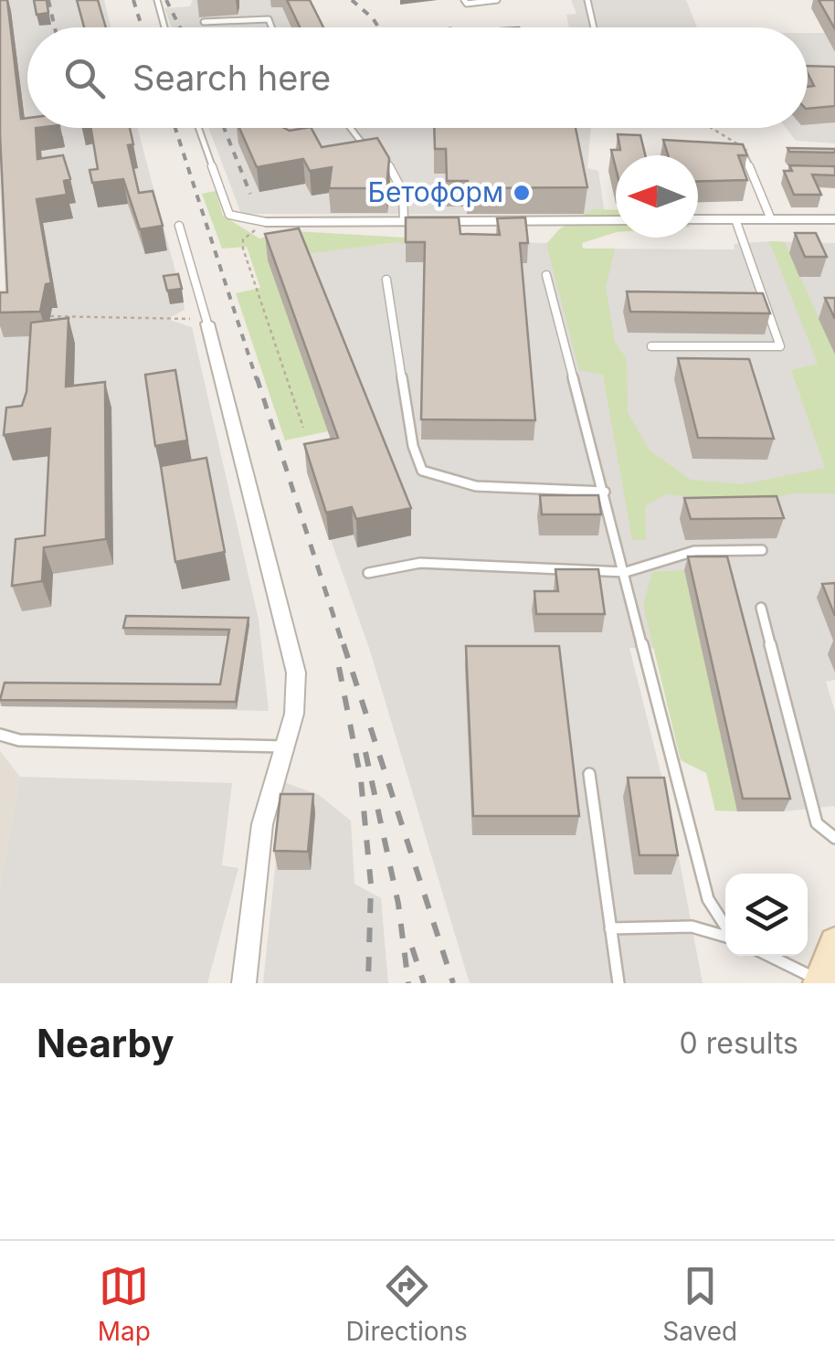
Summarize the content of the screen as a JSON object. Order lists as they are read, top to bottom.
{
  "places": ["Бетоформ"],
  "north": "left",
  "page": {
    "search": "Search here",
    "heading": ["Nearby", "0 results"],
    "nav": ["Map", "Directions", "Saved"]
  }
}
